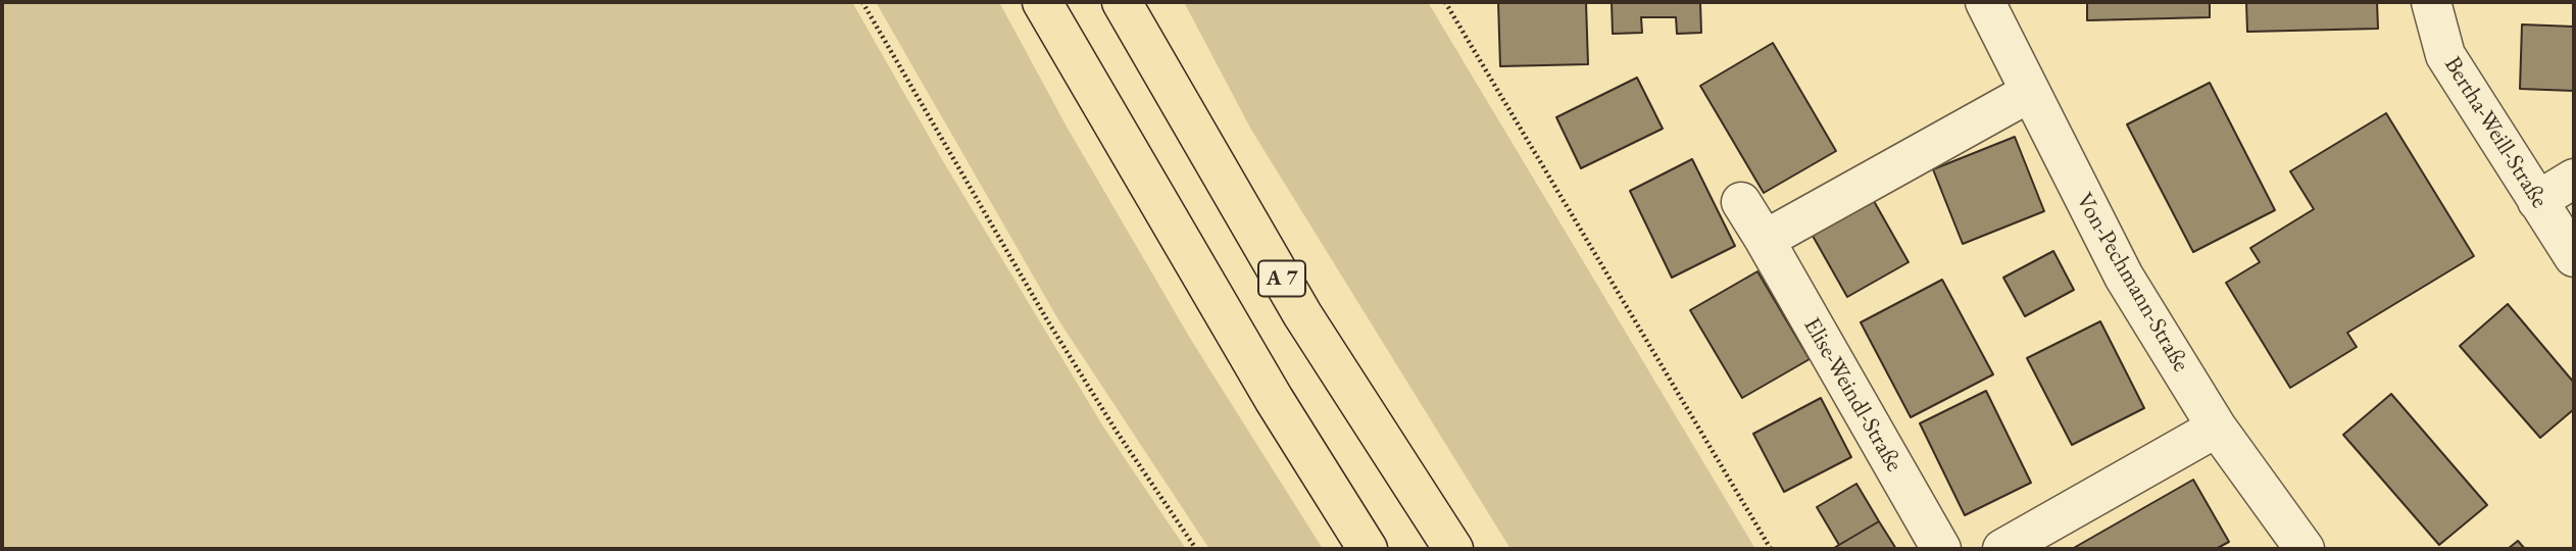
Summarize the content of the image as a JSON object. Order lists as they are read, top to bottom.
{
  "streets": {
    "highway": ["A 7"],
    "street": ["Bertha-Weill-Straße", "Von-Pechmann-Straße", "Elise-Weindl-Straße"]
  }
}
